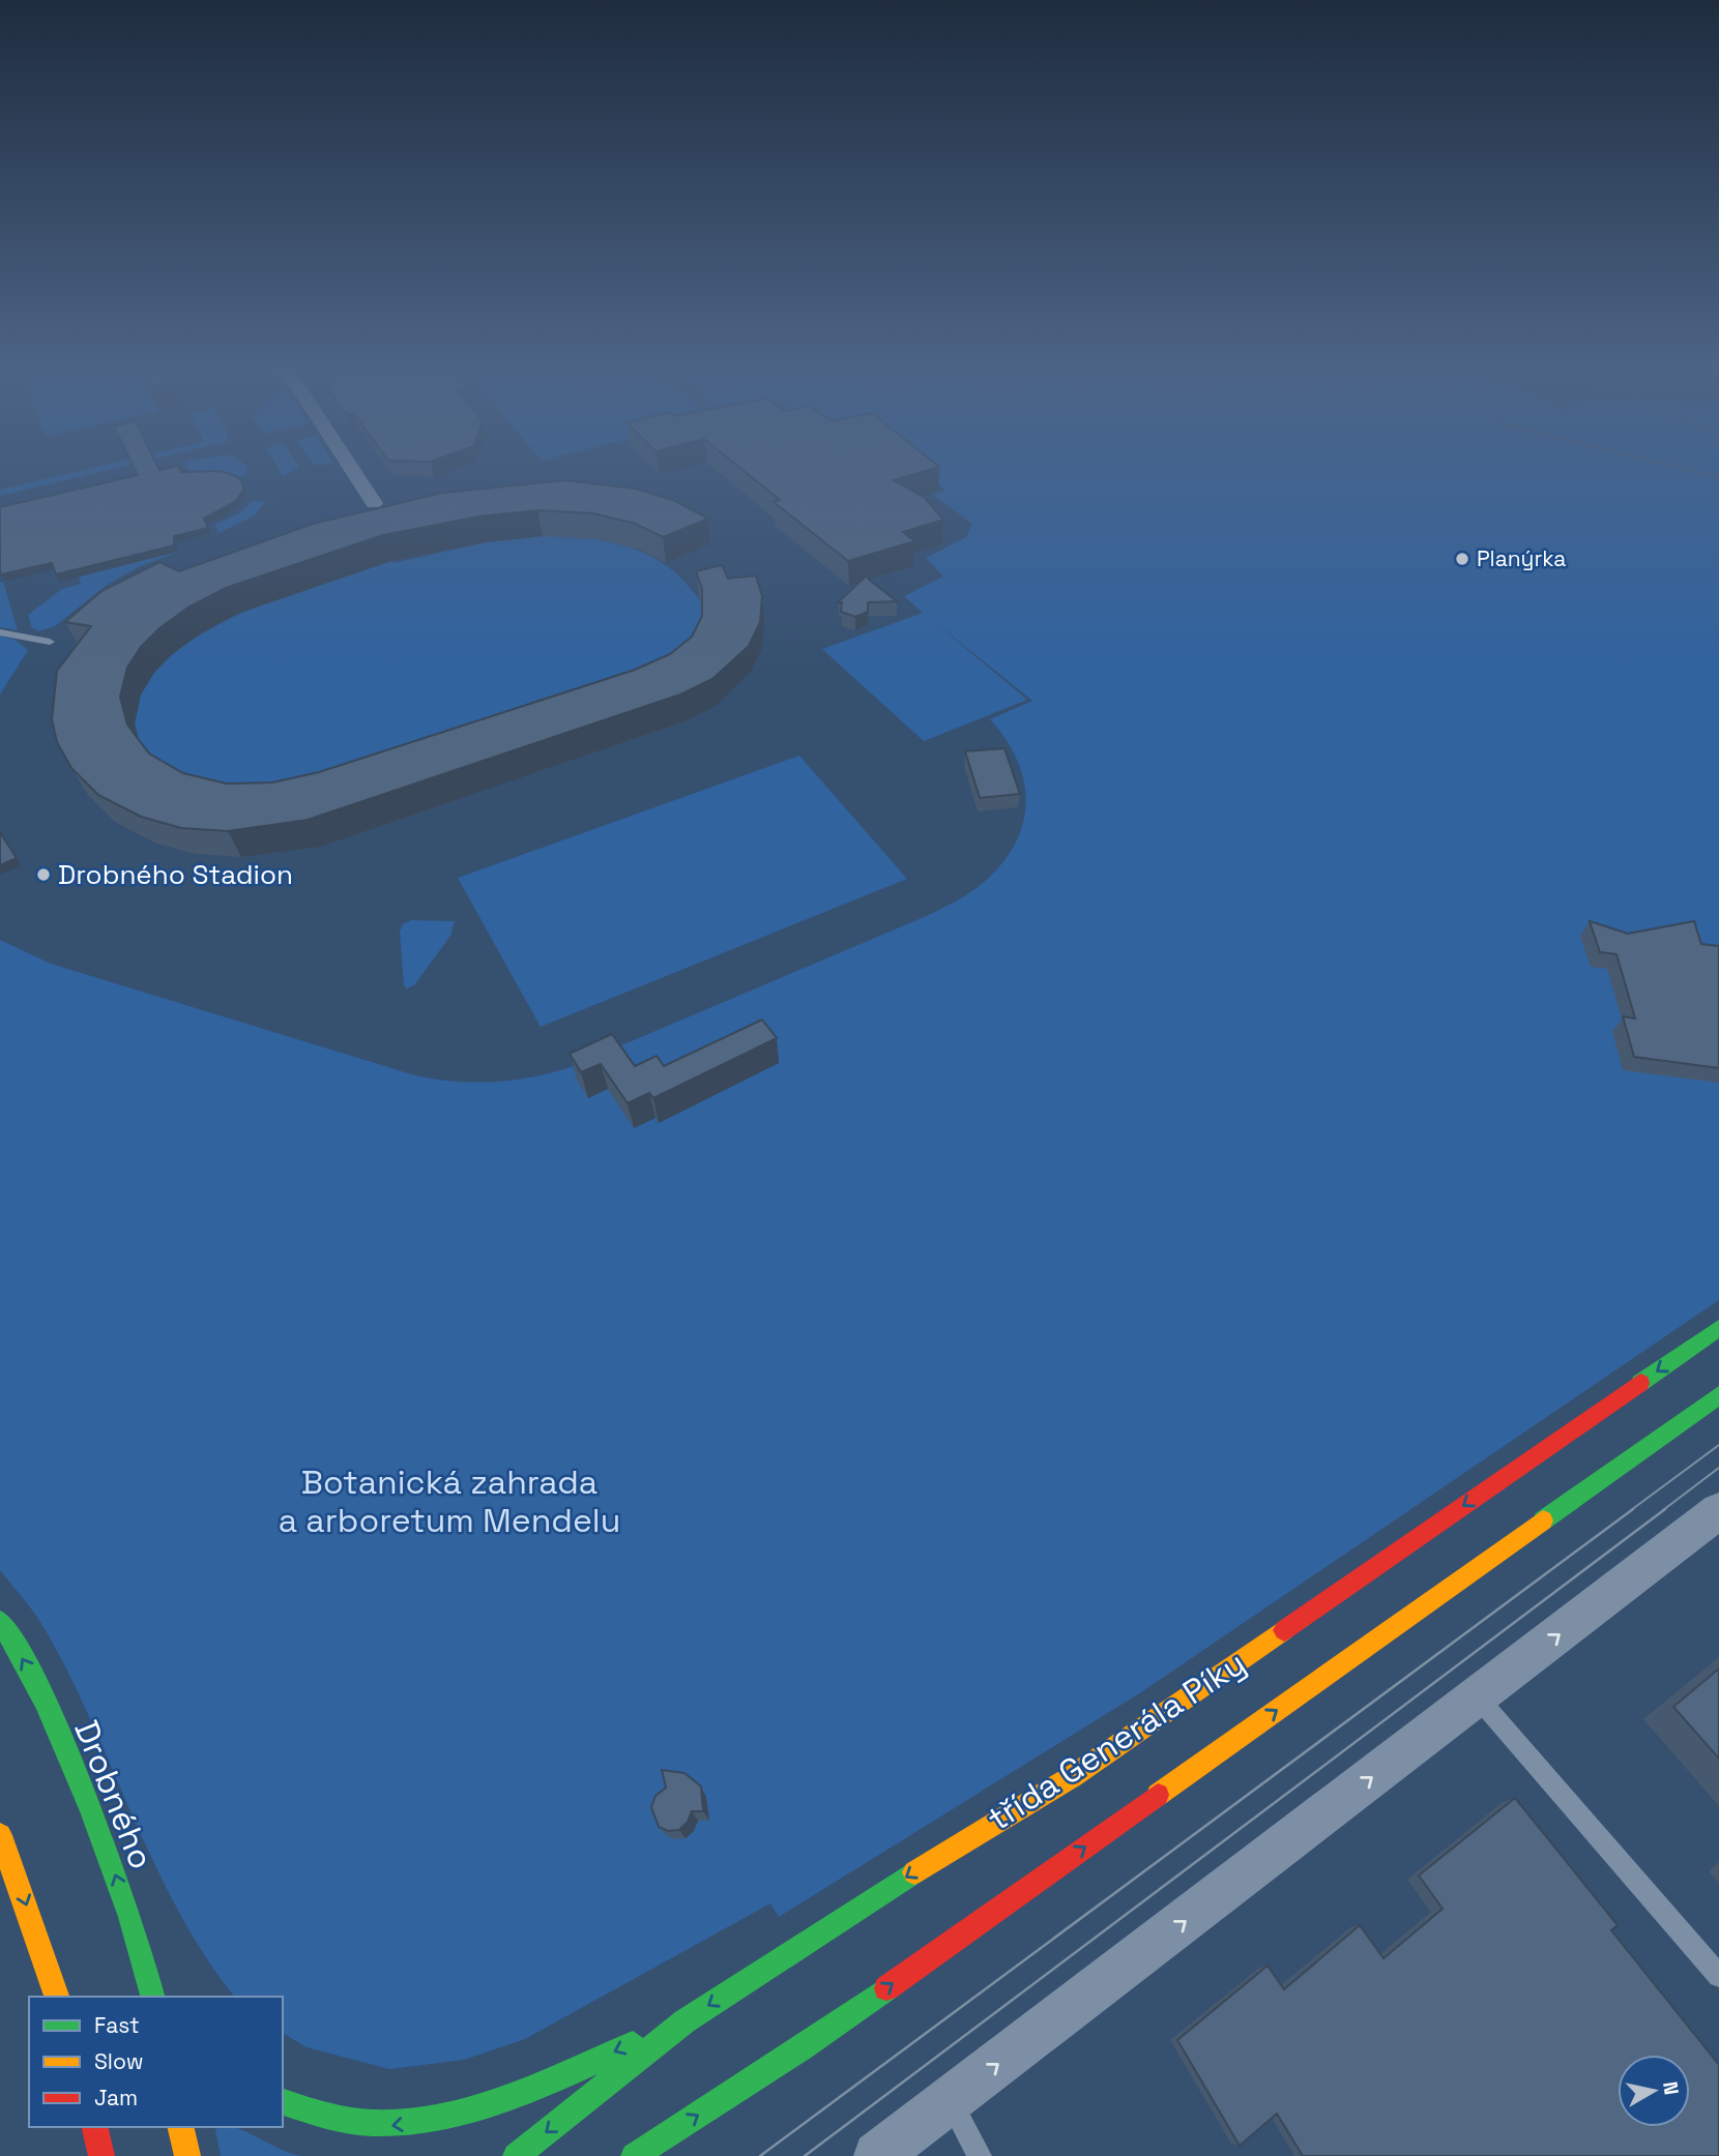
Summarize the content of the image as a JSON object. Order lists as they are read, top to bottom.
{
  "streets": {
    "main road": ["třída Generála Píky", "Drobného"]
  },
  "parks": ["Botanická zahrada a arboretum Mendelu"],
  "places": ["Planýrka", "Drobného Stadion"],
  "legend": ["Fast", "Slow", "Jam"],
  "north": "right"
}
